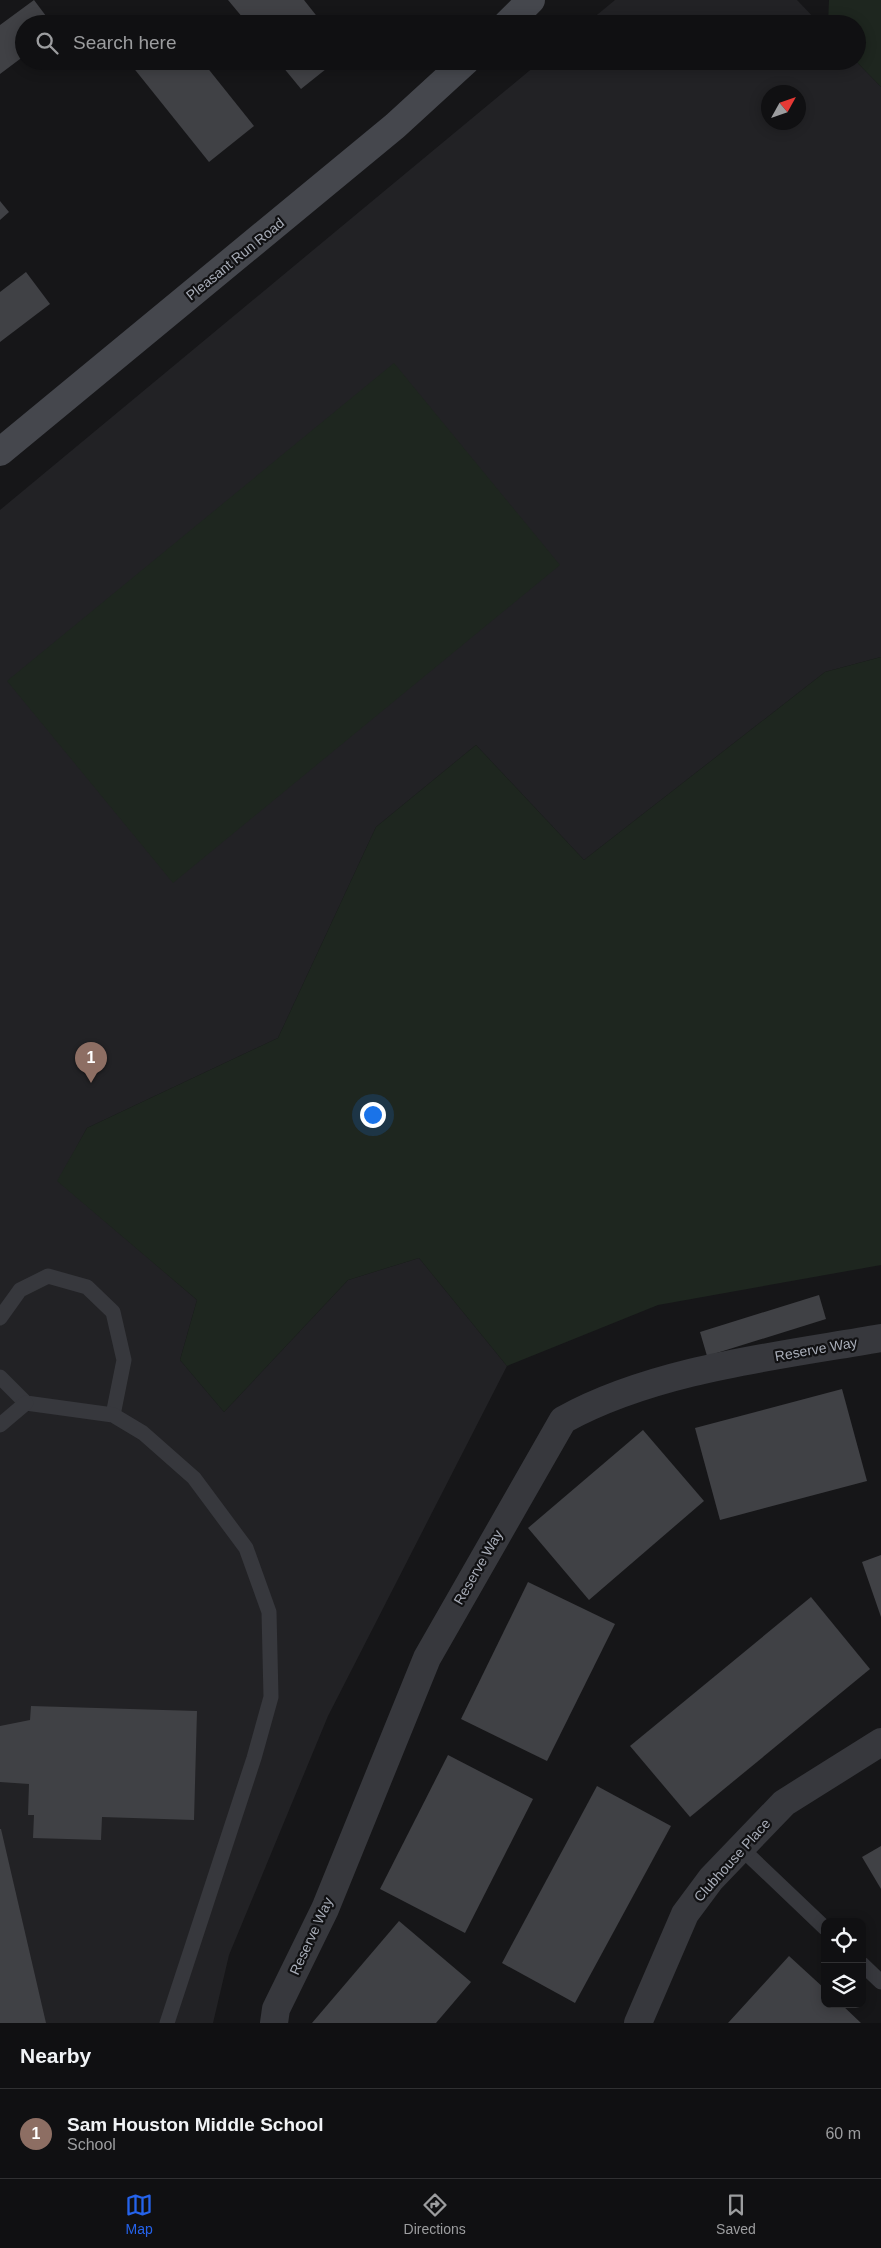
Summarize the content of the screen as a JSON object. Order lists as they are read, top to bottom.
{
  "streets": {
    "street": ["Pleasant Run Road", "Reserve Way", "Clubhouse Place"]
  },
  "north": "top right",
  "page": {
    "search": "Search here",
    "pins": "1",
    "heading": "Nearby",
    "list": [
      {
        "mark": "1",
        "name": "Sam Houston Middle School",
        "note": "School",
        "value": "60 m"
      }
    ],
    "nav": ["Map", "Directions", "Saved"]
  }
}
